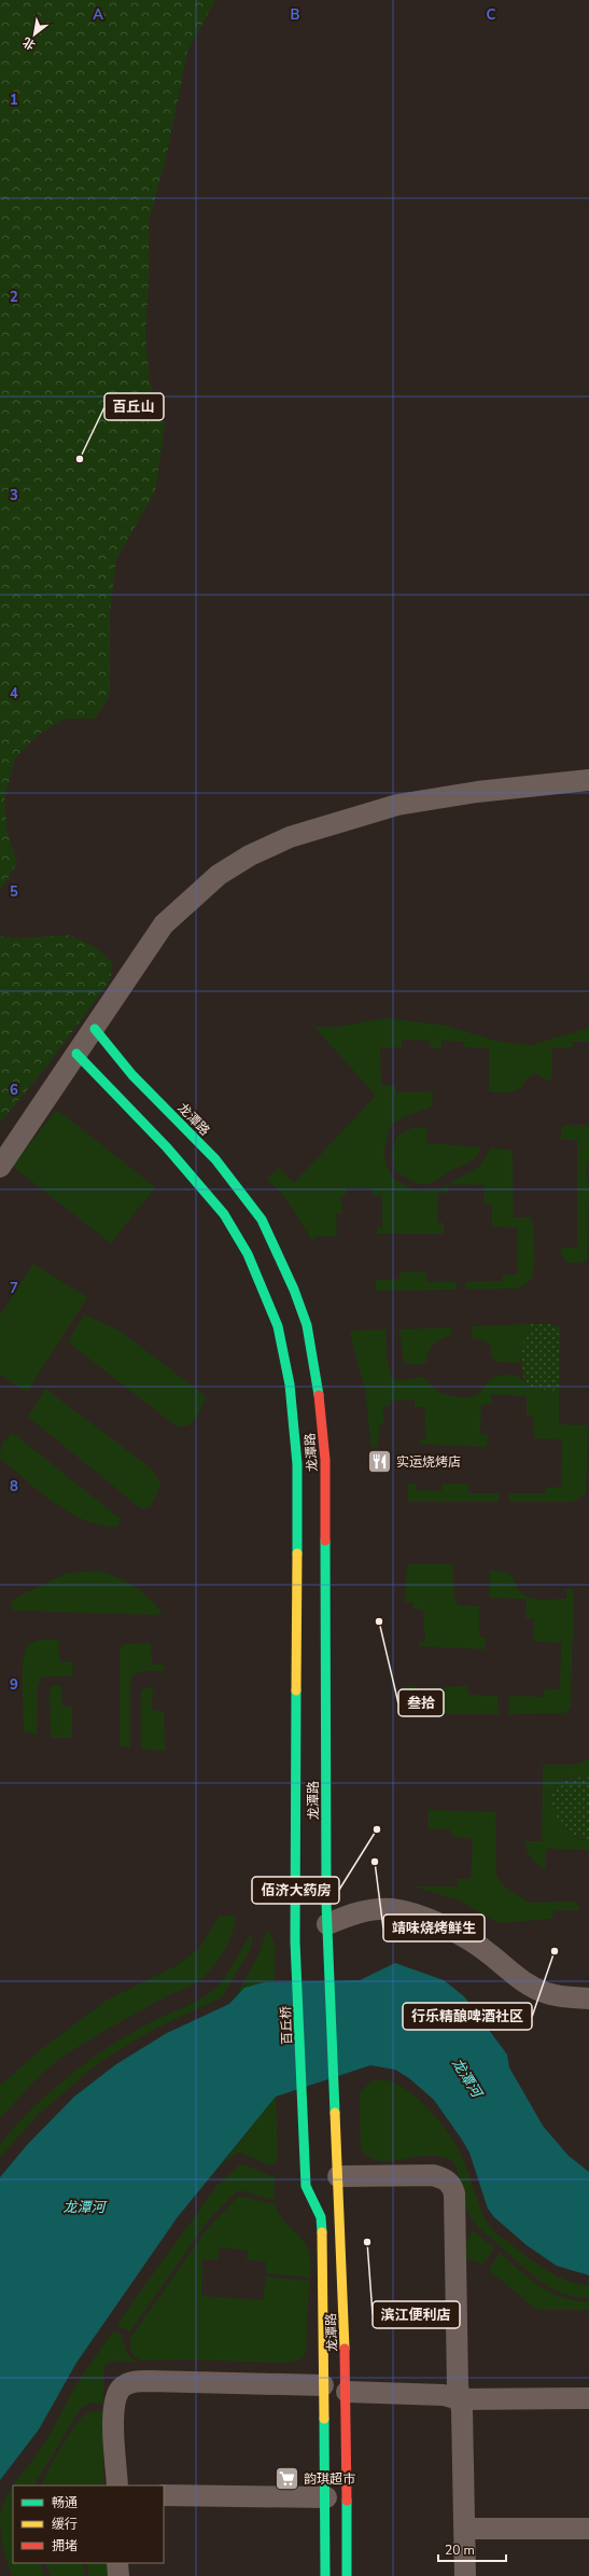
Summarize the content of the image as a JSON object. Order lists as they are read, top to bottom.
{
  "streets": {
    "main road": ["龙潭路", "百丘桥"]
  },
  "crossings": [
    ["龙潭路", "百丘桥"]
  ],
  "water": ["龙潭河"],
  "places": {
    "other": [
      "百丘山",
      "叁拾",
      "佰济大药房",
      "靖味烧烤鲜生",
      "行乐精酿啤酒社区",
      "滨江便利店"
    ],
    "restaurant": ["实运烧烤店"],
    "supermarket": ["韵琪超市"]
  },
  "legend": ["畅通", "缓行", "拥堵"],
  "scale_bar": "20 m",
  "north": "bottom left",
  "grid": {
    "columns": ["A", "B", "C"],
    "rows": [
      "1",
      "2",
      "3",
      "4",
      "5",
      "6",
      "7",
      "8",
      "9"
    ]
  }
}
